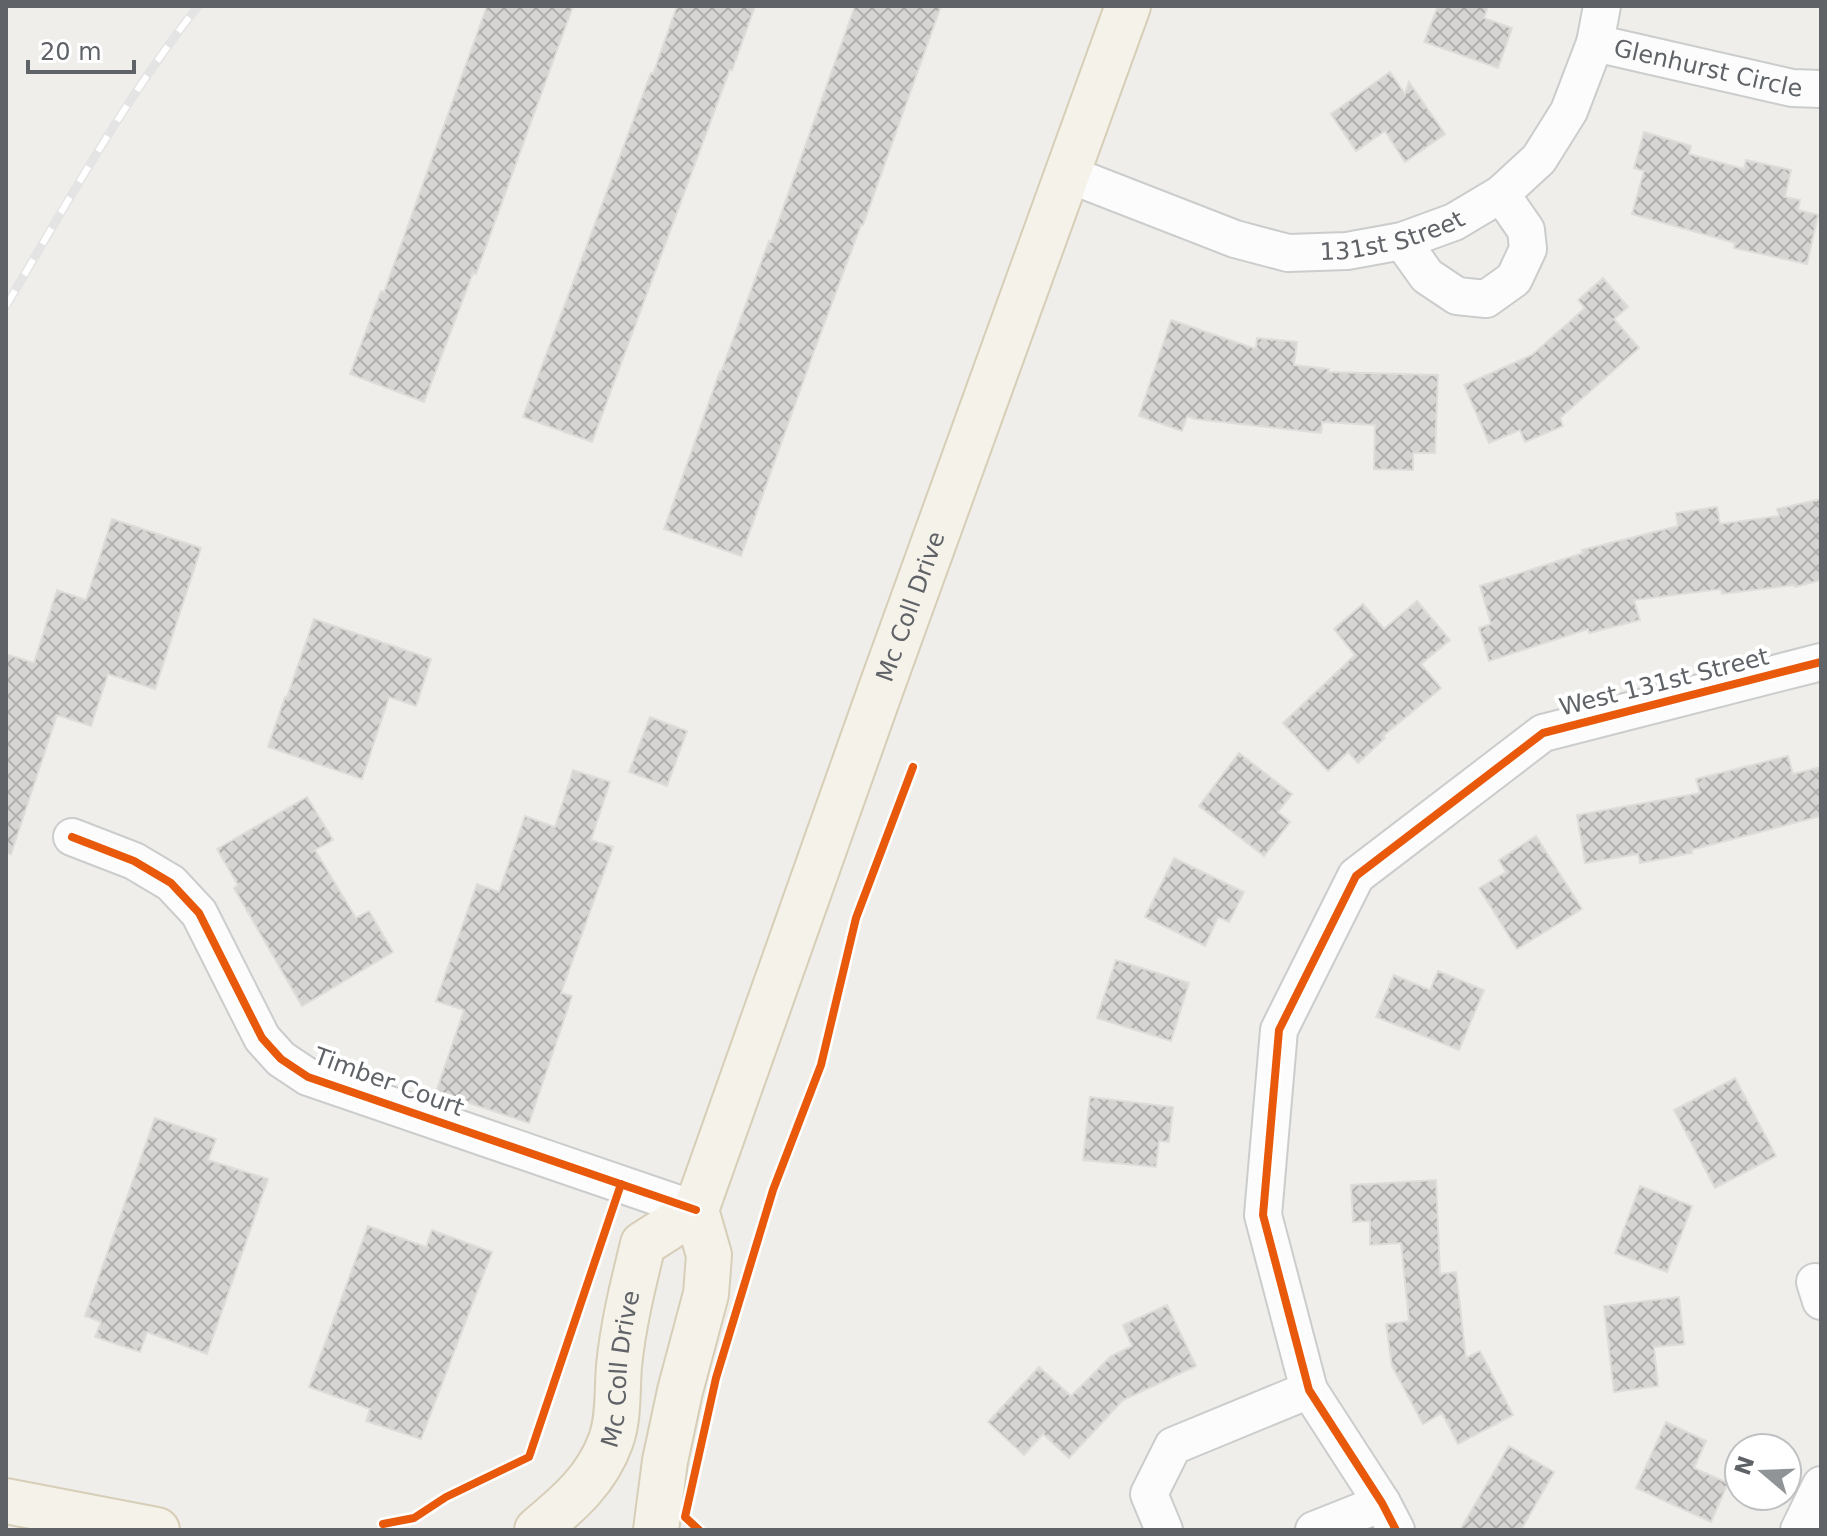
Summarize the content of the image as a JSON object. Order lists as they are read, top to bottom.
{
  "streets": {
    "main road": ["Mc Coll Drive"],
    "street": [
      "Glenhurst Circle",
      "131st Street",
      "West 131st Street",
      "Timber Court"
    ]
  },
  "crossings": [
    ["Glenhurst Circle", "131st Street"],
    ["131st Street", "Mc Coll Drive"],
    ["Mc Coll Drive", "Timber Court"]
  ],
  "scale_bar": "20 m",
  "north": "left"
}
